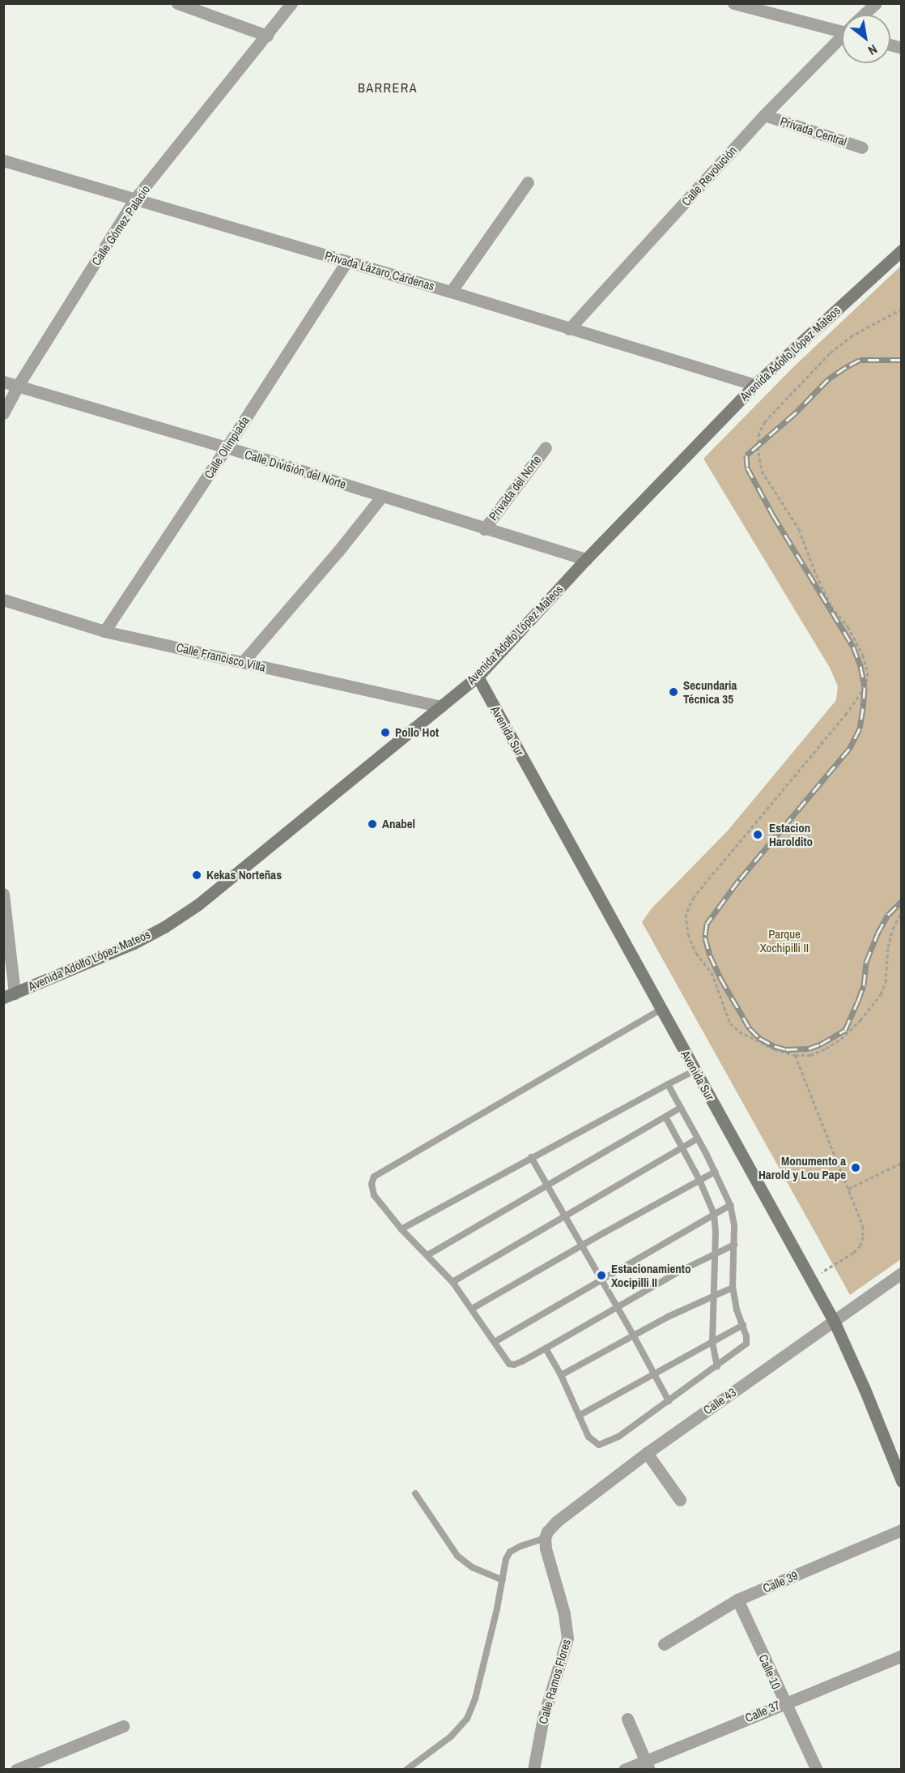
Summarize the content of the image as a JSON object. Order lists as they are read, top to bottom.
{
  "streets": {
    "street": [
      "Privada Central",
      "Calle Revolución",
      "Calle Gómez Palacio",
      "Privada Lázaro Cárdenas",
      "Avenida Adolfo López Mateos",
      "Calle Olimpiada",
      "Calle División del Norte",
      "Privada del Norte",
      "Calle Francisco Villa",
      "Avenida Sur",
      "Calle 43",
      "Calle 39",
      "Calle 10",
      "Calle Ramos Flores",
      "Calle 37"
    ]
  },
  "crossings": [
    ["Privada Central", "Calle Revolución"],
    ["Calle Revolución", "Privada Lázaro Cárdenas"],
    ["Calle Gómez Palacio", "Privada Lázaro Cárdenas"],
    ["Calle Gómez Palacio", "Calle División del Norte"],
    ["Privada Lázaro Cárdenas", "Avenida Adolfo López Mateos"],
    ["Privada Lázaro Cárdenas", "Calle Olimpiada"],
    ["Avenida Adolfo López Mateos", "Calle División del Norte"],
    ["Avenida Adolfo López Mateos", "Calle Francisco Villa"],
    ["Avenida Adolfo López Mateos", "Avenida Sur"],
    ["Calle Olimpiada", "Calle División del Norte"],
    ["Calle Olimpiada", "Calle Francisco Villa"],
    ["Calle División del Norte", "Privada del Norte"],
    ["Avenida Sur", "Calle 43"],
    ["Calle 43", "Calle Ramos Flores"],
    ["Calle 39", "Calle 10"],
    ["Calle 10", "Calle 37"]
  ],
  "districts": ["BARRERA"],
  "parks": ["Parque Xochipilli II"],
  "places": [
    "Secundaria Técnica 35",
    "Pollo Hot",
    "Anabel",
    "Estacion Haroldito",
    "Kekas Norteñas",
    "Monumento a Harold y Lou Pape",
    "Estacionamiento Xocipilli II"
  ],
  "north": "bottom right"
}
